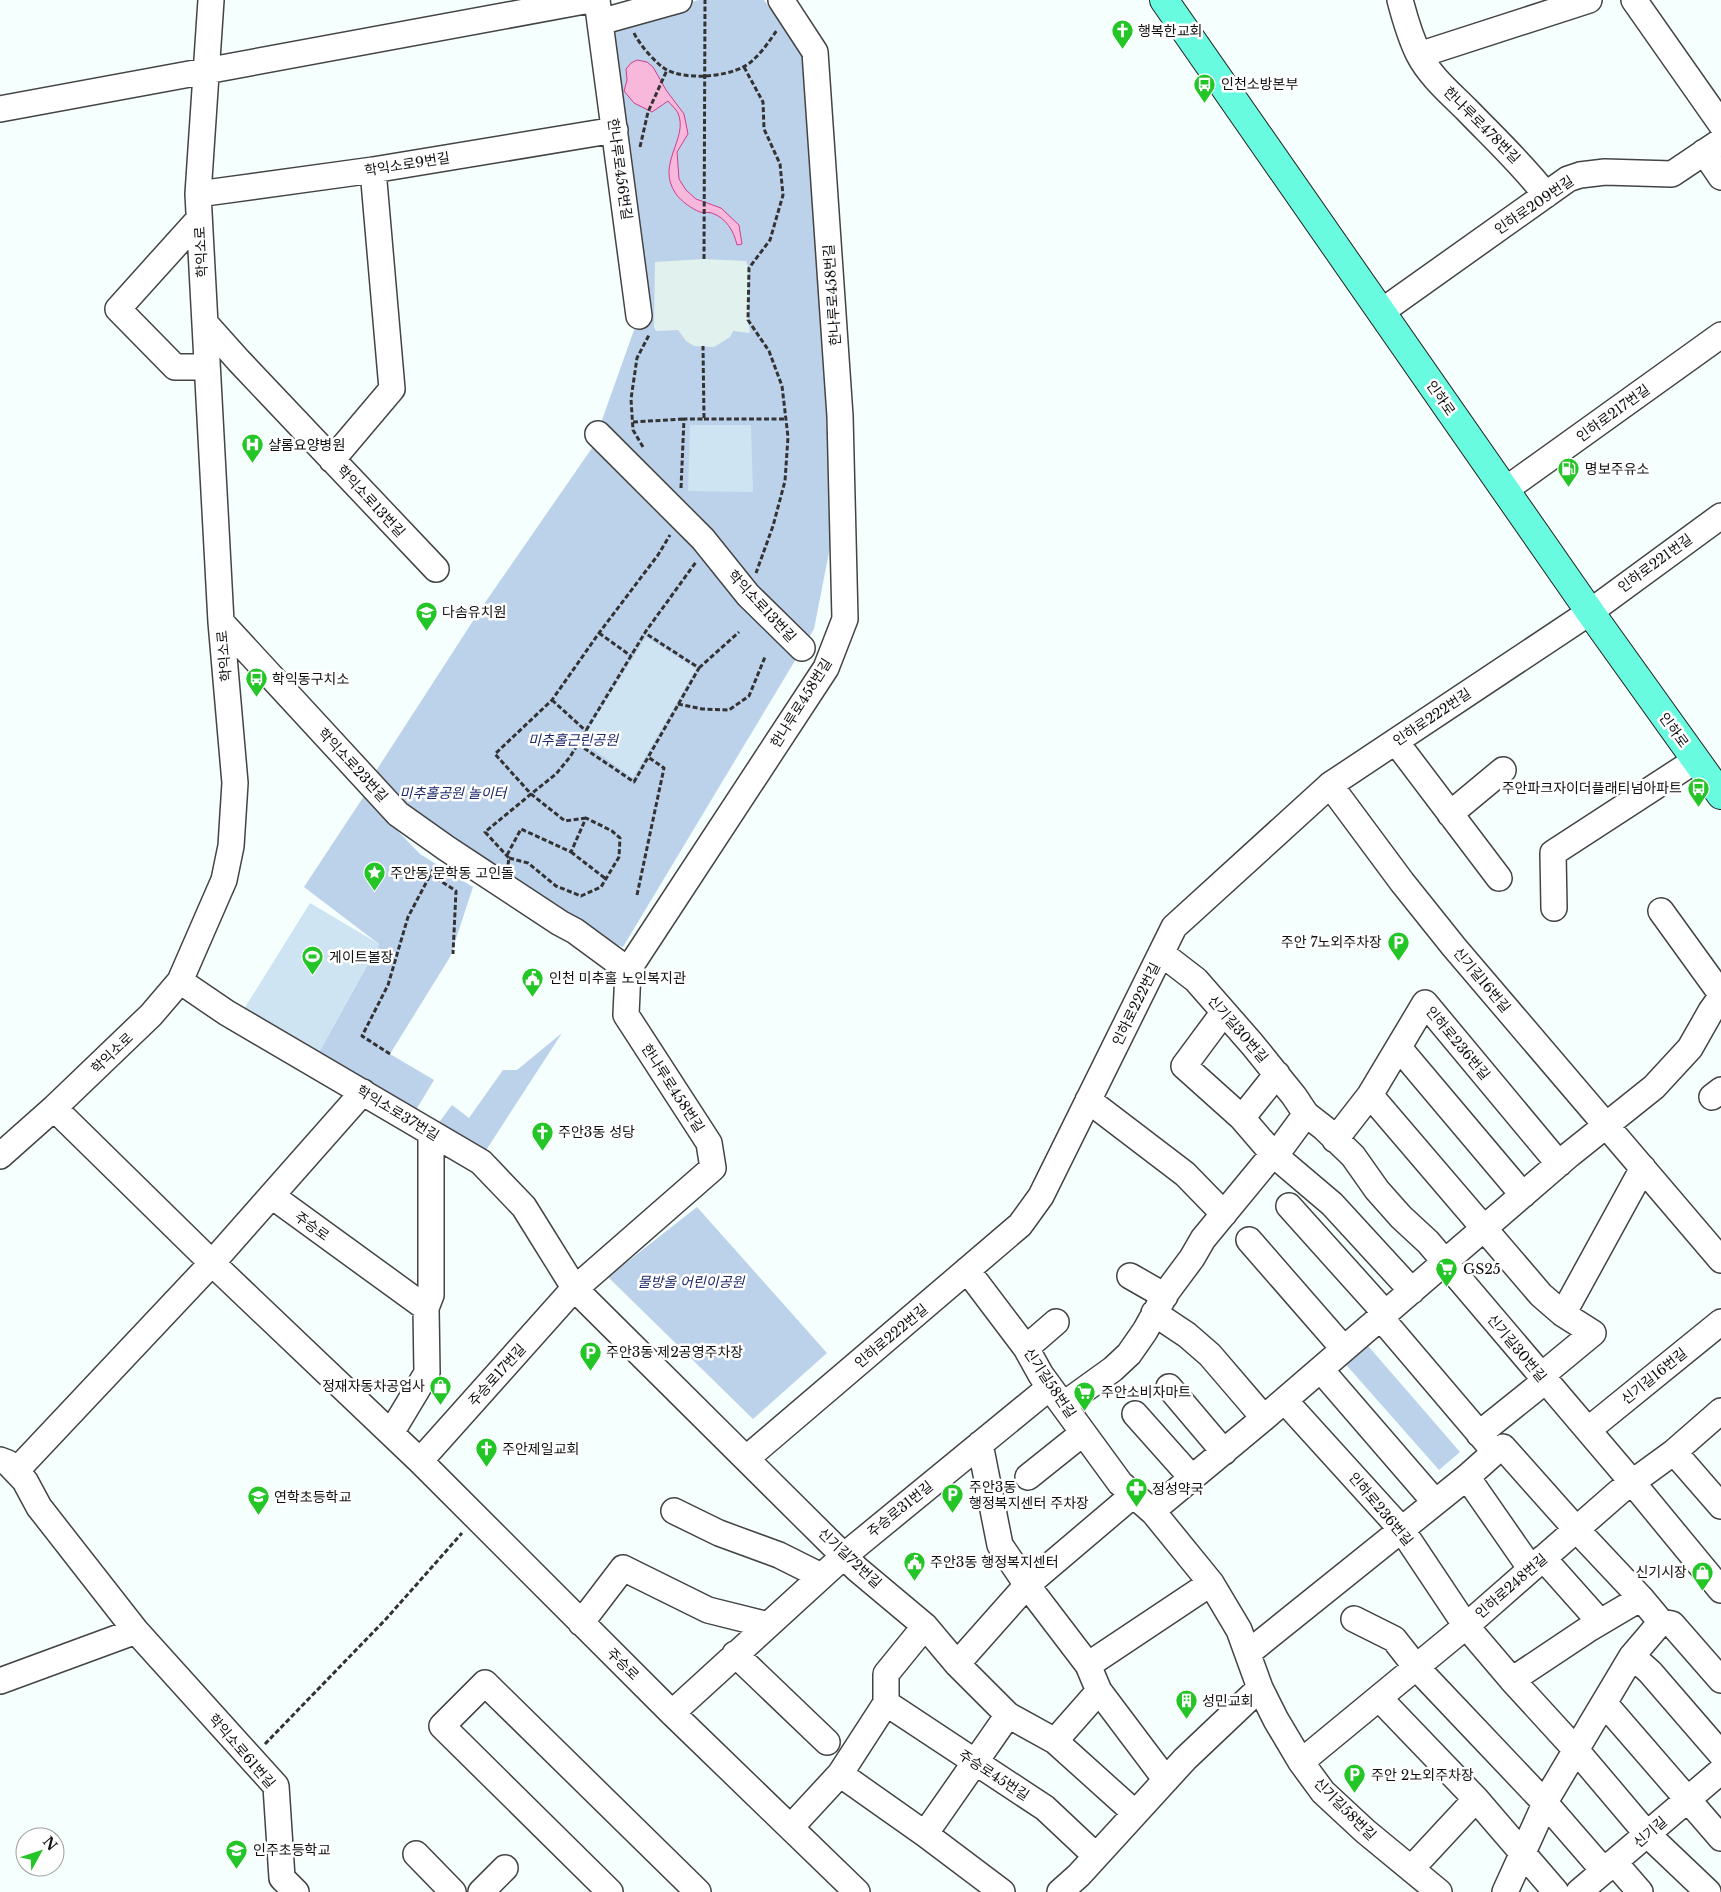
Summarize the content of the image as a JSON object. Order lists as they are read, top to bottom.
{
  "streets": {
    "main road": ["인하로"],
    "street": [
      "한나루로478번길",
      "학익소로9번길",
      "한나루로456번길",
      "인하로209번길",
      "학익소로",
      "한나루로458번길",
      "인하로217번길",
      "학익소로13번길",
      "인하로221번길",
      "인하로222번길",
      "학익소로23번길",
      "신기길16번길",
      "신기길30번길",
      "인하로236번길",
      "학익소로37번길",
      "주승로",
      "주승로17번길",
      "신기길58번길",
      "주승로31번길",
      "신기길72번길",
      "인하로248번길",
      "학익소로61번길",
      "주승로45번길",
      "신기길"
    ]
  },
  "crossings": [
    ["한나루로478번길", "인하로209번길"],
    ["학익소로9번길", "한나루로456번길"],
    ["학익소로9번길", "학익소로"],
    ["인하로209번길", "인하로"],
    ["학익소로", "학익소로13번길"],
    ["학익소로", "학익소로23번길"],
    ["학익소로", "학익소로37번길"],
    ["학익소로", "주승로"],
    ["한나루로458번길", "학익소로23번길"],
    ["한나루로458번길", "학익소로37번길"],
    ["한나루로458번길", "주승로17번길"],
    ["한나루로458번길", "신기길72번길"],
    ["인하로", "인하로217번길"],
    ["인하로", "인하로221번길"],
    ["인하로", "인하로222번길"],
    ["인하로221번길", "인하로222번길"],
    ["인하로222번길", "신기길16번길"],
    ["인하로222번길", "신기길30번길"],
    ["인하로222번길", "신기길58번길"],
    ["인하로222번길", "신기길72번길"],
    ["신기길16번길", "신기길30번길"],
    ["신기길30번길", "인하로236번길"],
    ["신기길30번길", "인하로248번길"],
    ["인하로236번길", "인하로248번길"],
    ["인하로236번길", "신기길"],
    ["학익소로37번길", "주승로17번길"],
    ["학익소로37번길", "신기길72번길"],
    ["주승로", "주승로17번길"],
    ["주승로", "주승로31번길"],
    ["주승로17번길", "신기길72번길"],
    ["신기길58번길", "주승로31번길"],
    ["신기길58번길", "인하로248번길"],
    ["주승로31번길", "신기길72번길"]
  ],
  "parks": ["미추홀근린공원", "미추홀공원 놀이터", "물방울 어린이공원"],
  "places": {
    "church": ["행복한교회", "주안3동 성당", "주안제일교회"],
    "bus stop": ["인천소방본부", "학익동구치소", "주안파크자이더플래티넘아파트"],
    "hospital": ["샬롬요양병원"],
    "fuel station": ["명보주유소"],
    "school or university": ["다솜유치원", "연학초등학교", "인주초등학교"],
    "place": ["주안동 문학동 고인돌"],
    "parking": [
      "주안 7노외주차장",
      "주안3동 제2공영주차장",
      "주안3동 행정복지센터 주차장",
      "주안 2노외주차장"
    ],
    "sports": ["게이트볼장"],
    "public building": ["인천 미추홀 노인복지관", "주안3동 행정복지센터"],
    "supermarket": ["GS25", "주안소비자마트"],
    "shop": ["정재자동차공업사", "신기시장"],
    "pharmacy": ["정성약국"],
    "building": ["성민교회"]
  },
  "north": "top right"
}
